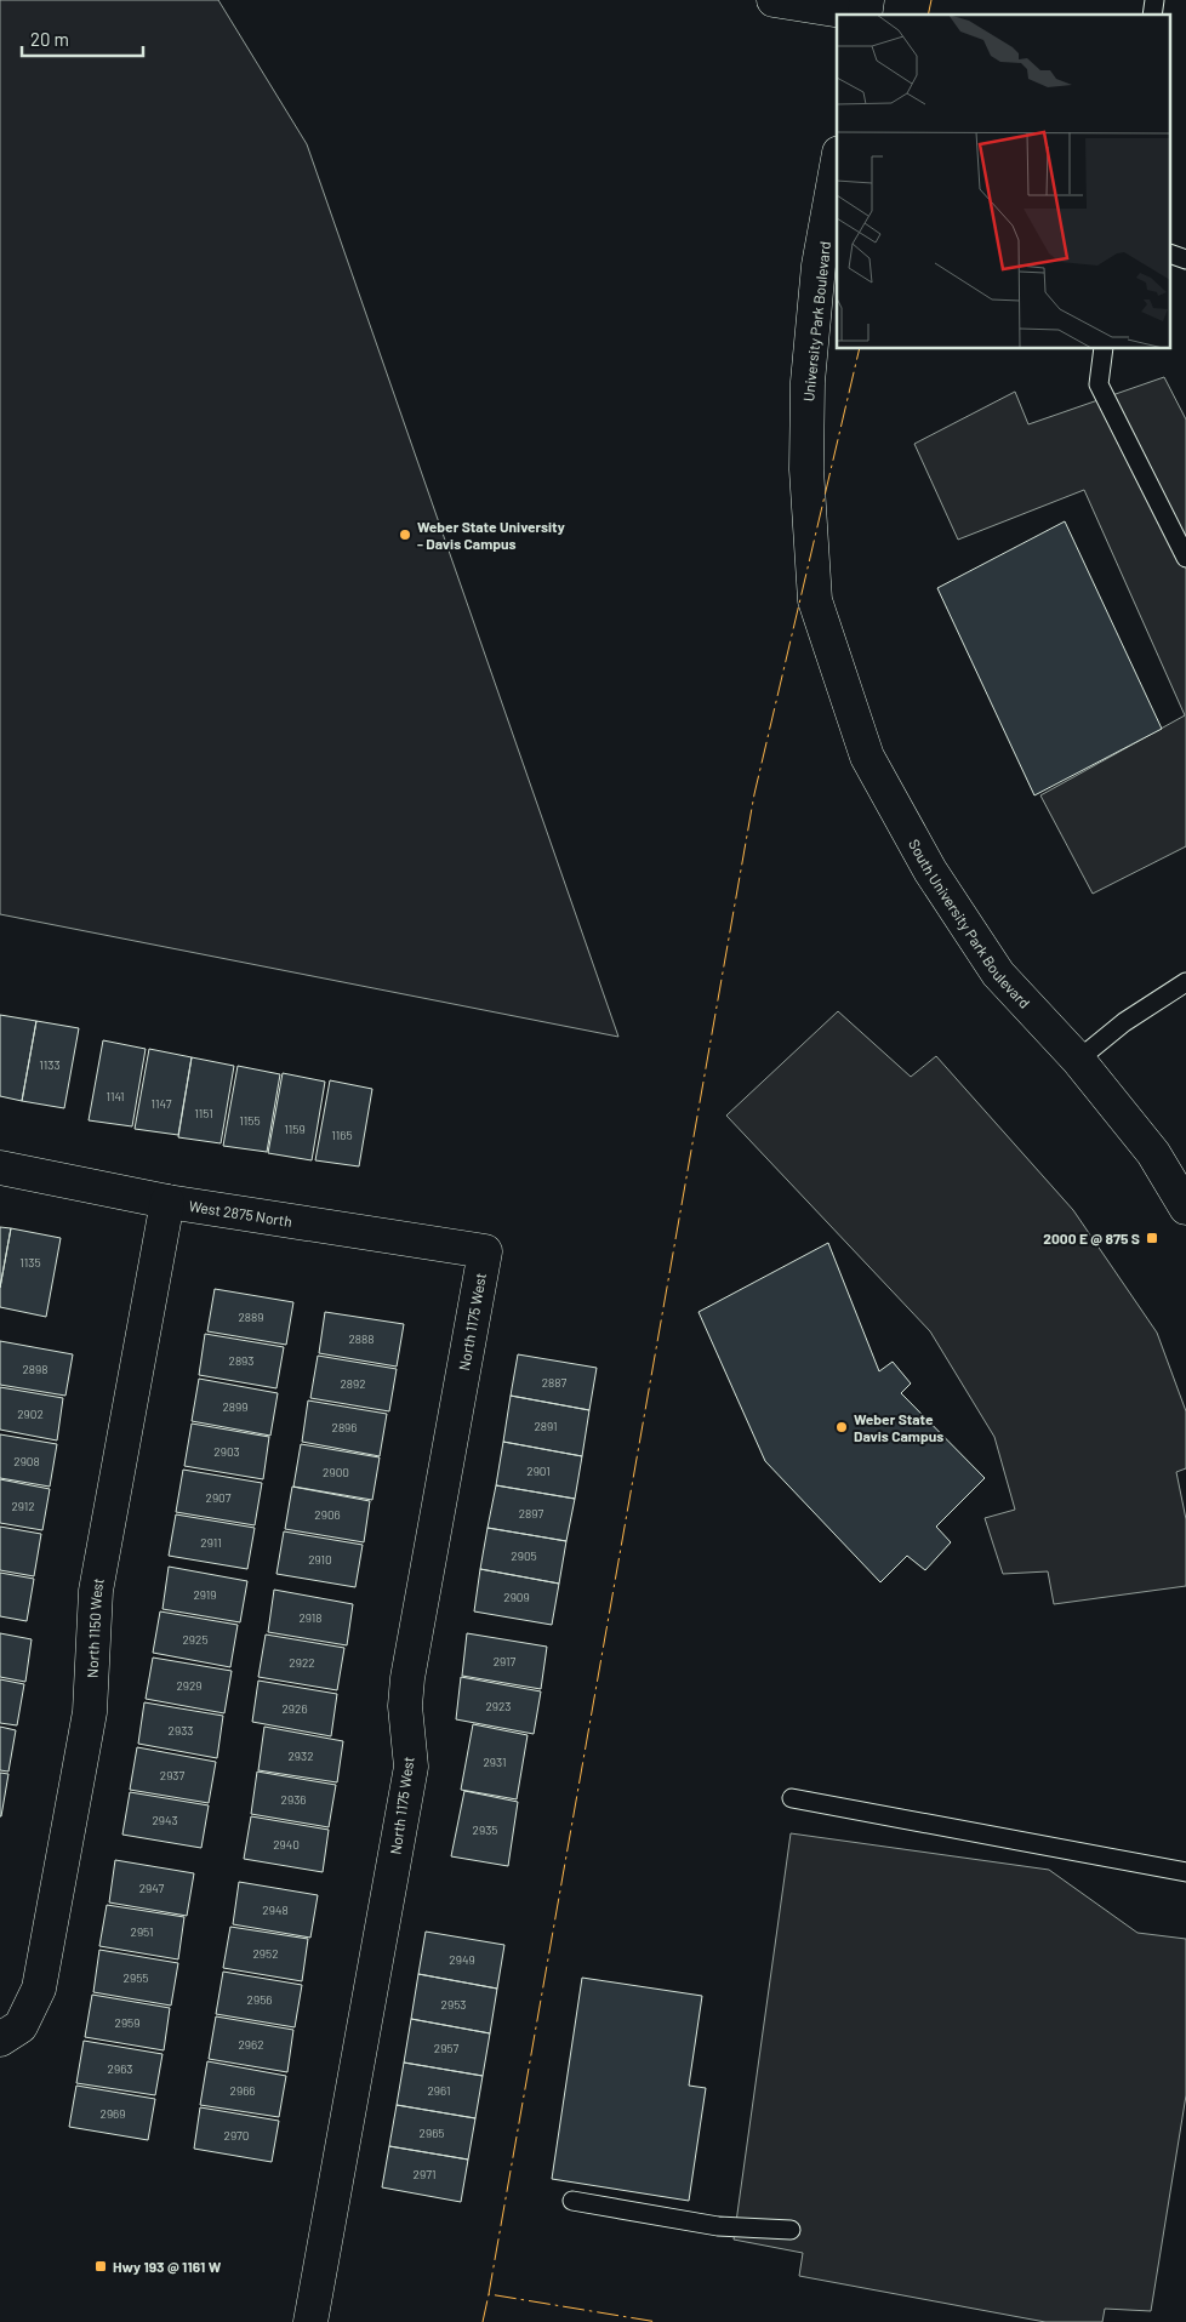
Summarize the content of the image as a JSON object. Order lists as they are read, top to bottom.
{
  "streets": {
    "street": [
      "University Park Boulevard",
      "South University Park Boulevard",
      "West 2875 North",
      "North 1175 West",
      "North 1150 West"
    ]
  },
  "crossings": [
    ["University Park Boulevard", "South University Park Boulevard"],
    ["West 2875 North", "North 1175 West"],
    ["West 2875 North", "North 1150 West"]
  ],
  "places": {
    "other": ["Weber State University - Davis Campus", "Weber State Davis Campus"],
    "transit": ["2000 E @ 875 S", "Hwy 193 @ 1161 W"]
  },
  "house_numbers": [
    "1133",
    "1141",
    "1147",
    "1151",
    "1155",
    "1159",
    "1165",
    "1135",
    "2889",
    "2888",
    "2893",
    "2898",
    "2887",
    "2892",
    "2899",
    "2902",
    "2891",
    "2896",
    "2903",
    "2908",
    "2901",
    "2900",
    "2907",
    "2912",
    "2897",
    "2906",
    "2911",
    "2905",
    "2910",
    "2919",
    "2909",
    "2918",
    "2925",
    "2917",
    "2922",
    "2929",
    "2923",
    "2926",
    "2933",
    "2932",
    "2931",
    "2937",
    "2936",
    "2943",
    "2935",
    "2940",
    "2947",
    "2948",
    "2951",
    "2952",
    "2949",
    "2955",
    "2956",
    "2953",
    "2959",
    "2962",
    "2957",
    "2963",
    "2966",
    "2961",
    "2969",
    "2965",
    "2970",
    "2971"
  ],
  "scale_bar": "20 m"
}
